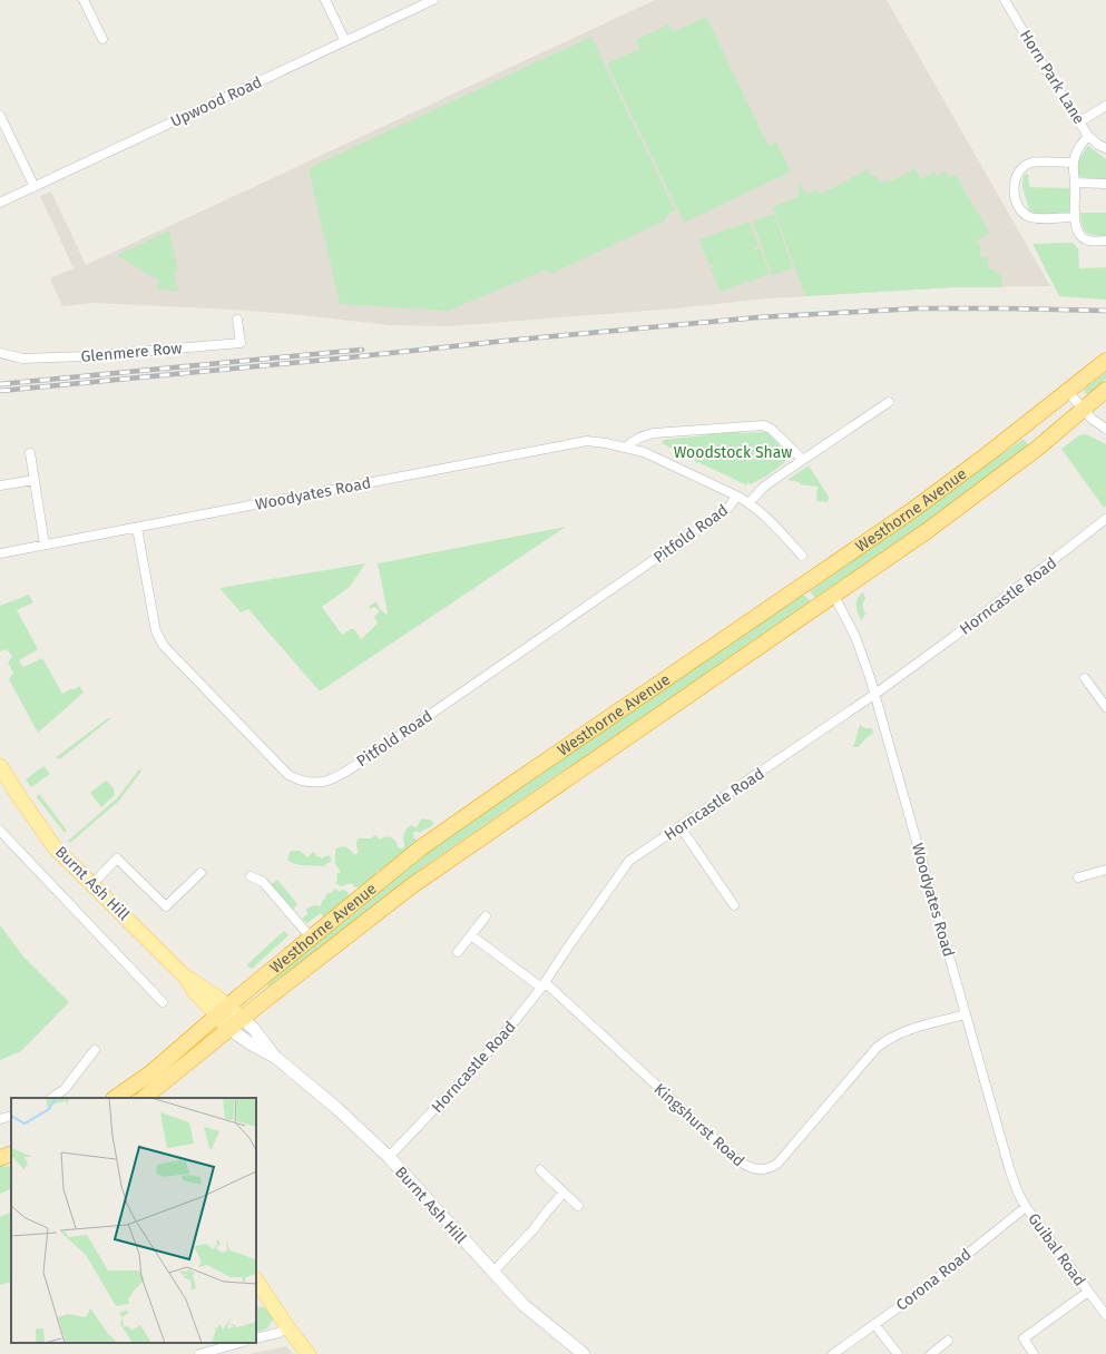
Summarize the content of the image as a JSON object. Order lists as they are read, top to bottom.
{
  "streets": {
    "highway": ["Westhorne Avenue"],
    "main road": ["Burnt Ash Hill"],
    "street": [
      "Horn Park Lane",
      "Upwood Road",
      "Glenmere Row",
      "Woodyates Road",
      "Pitfold Road",
      "Horncastle Road",
      "Kingshurst Road",
      "Guibal Road",
      "Corona Road"
    ]
  },
  "crossings": [
    ["Woodyates Road", "Westhorne Avenue"],
    ["Woodyates Road", "Pitfold Road"],
    ["Woodyates Road", "Horncastle Road"],
    ["Woodyates Road", "Kingshurst Road"],
    ["Woodyates Road", "Guibal Road"],
    ["Woodyates Road", "Corona Road"],
    ["Westhorne Avenue", "Burnt Ash Hill"],
    ["Horncastle Road", "Burnt Ash Hill"],
    ["Horncastle Road", "Kingshurst Road"],
    ["Guibal Road", "Corona Road"]
  ],
  "parks": ["Woodstock Shaw"]
}
